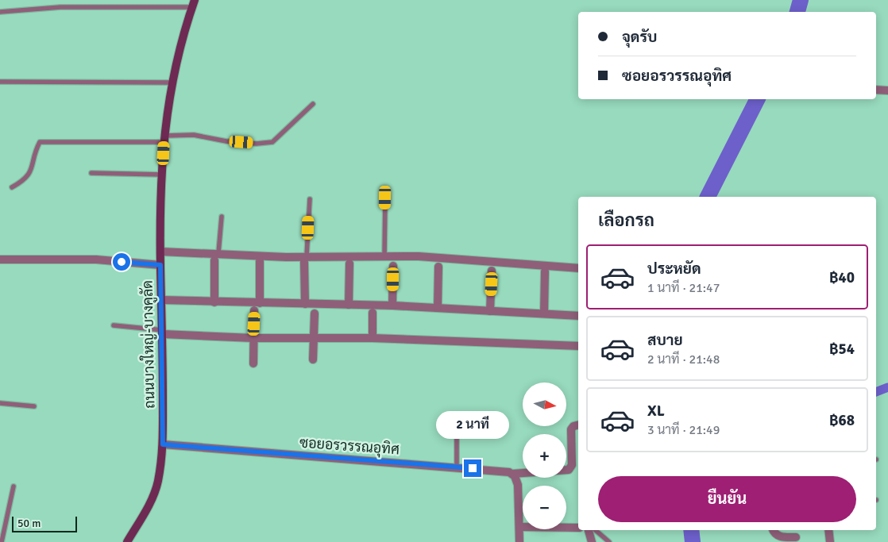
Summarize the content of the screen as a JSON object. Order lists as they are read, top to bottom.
{
  "streets": {
    "street": ["ถนนบางใหญ่-บางคูลัด", "ซอยอรวรรณอุทิศ"]
  },
  "crossings": [
    ["ถนนบางใหญ่-บางคูลัด", "ซอยอรวรรณอุทิศ"]
  ],
  "scale_bar": "50 m",
  "north": "right",
  "page": {
    "banner": ["จุดรับ", "ซอยอรวรรณอุทิศ"],
    "heading": "เลือกรถ",
    "list": [
      {
        "name": "ประหยัด",
        "note": "1 นาที · 21:47",
        "value": "฿40"
      },
      {
        "name": "สบาย",
        "note": "2 นาที · 21:48",
        "value": "฿54"
      },
      {
        "name": "XL",
        "note": "3 นาที · 21:49",
        "value": "฿68"
      }
    ],
    "map_buttons": ["+", "−"],
    "bubble": "2 นาที",
    "buttons": "ยืนยัน",
    "scale": "50 m"
  }
}
